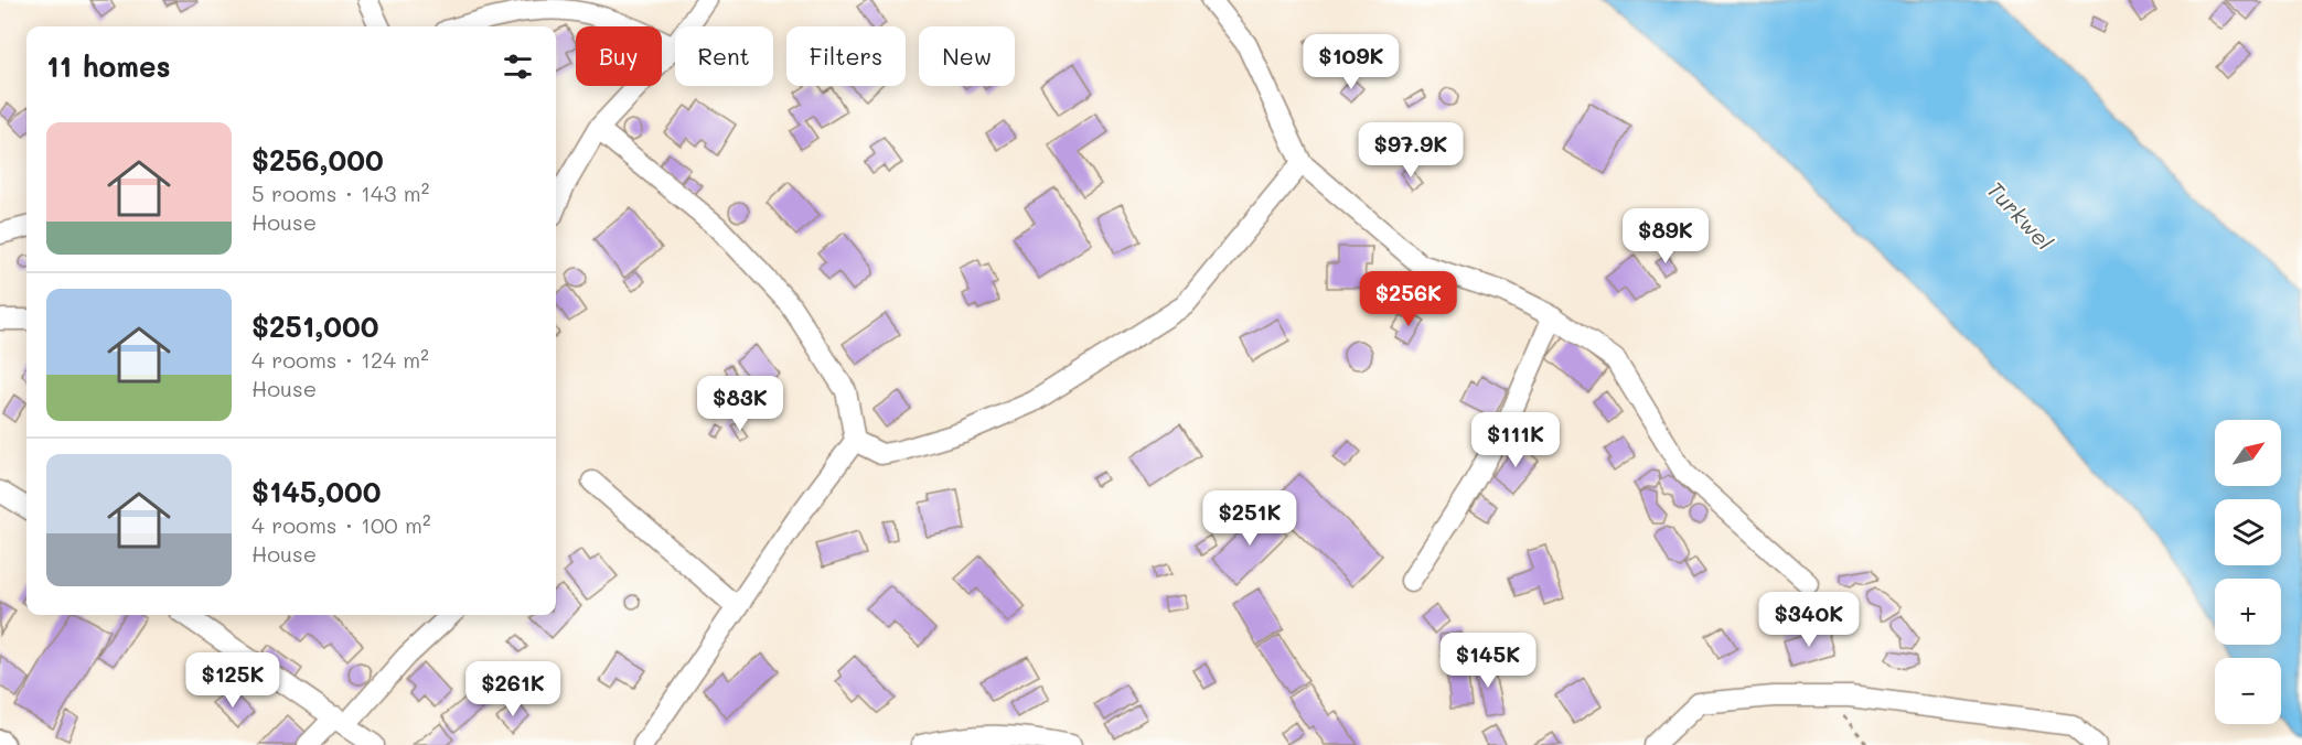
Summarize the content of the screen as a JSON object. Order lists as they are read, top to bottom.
{
  "water": ["Turkwel"],
  "north": "top right",
  "page": {
    "chip": [
      "Buy",
      "Rent",
      "Filters",
      "New"
    ],
    "heading": "11 homes",
    "price": [
      "$109K",
      "$97.9K",
      "$89K",
      "$256K",
      "$83K",
      "$111K",
      "$251K",
      "$340K",
      "$145K",
      "$125K",
      "$261K"
    ],
    "list": [
      {
        "name": "$256,000",
        "note": "5 rooms · 143 m² · House"
      },
      {
        "name": "$251,000",
        "note": "4 rooms · 124 m² · House"
      },
      {
        "name": "$145,000",
        "note": "4 rooms · 100 m² · House"
      }
    ],
    "map_buttons": ["+", "−"]
  }
}
